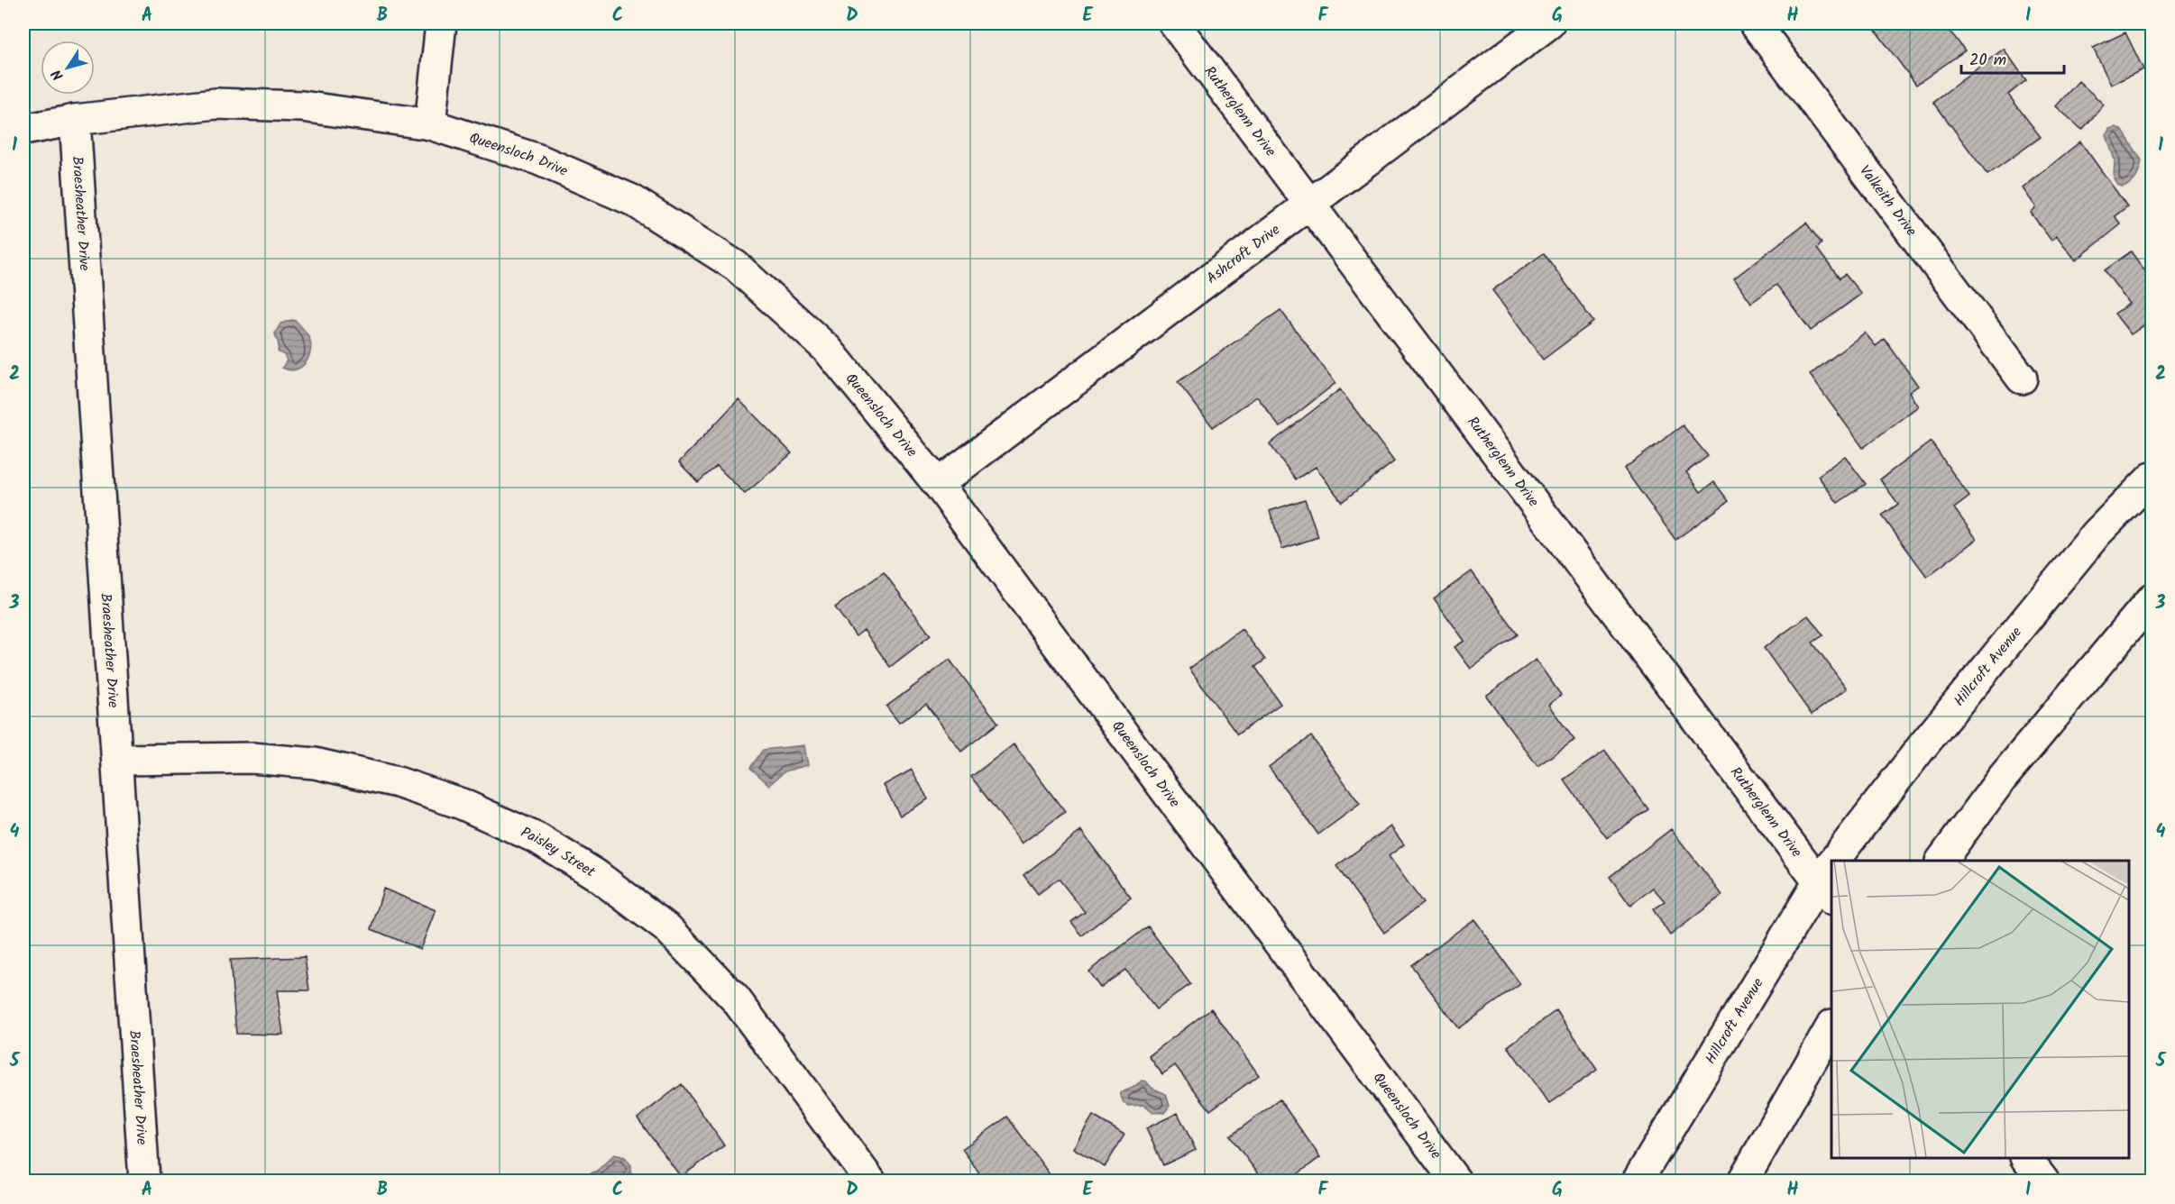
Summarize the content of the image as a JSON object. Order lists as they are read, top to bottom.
{
  "streets": {
    "street": [
      "Rutherglenn Drive",
      "Queensloch Drive",
      "Valkeith Drive",
      "Braesheather Drive",
      "Ashcroft Drive",
      "Hillcroft Avenue",
      "Paisley Street"
    ]
  },
  "crossings": [
    ["Rutherglenn Drive", "Ashcroft Drive"],
    ["Rutherglenn Drive", "Hillcroft Avenue"],
    ["Queensloch Drive", "Braesheather Drive"],
    ["Queensloch Drive", "Ashcroft Drive"],
    ["Braesheather Drive", "Paisley Street"]
  ],
  "scale_bar": "20 m",
  "north": "bottom left",
  "grid": {
    "columns": [
      "A",
      "B",
      "C",
      "D",
      "E",
      "F",
      "G",
      "H",
      "I"
    ],
    "rows": [
      "1",
      "2",
      "3",
      "4",
      "5"
    ]
  }
}
